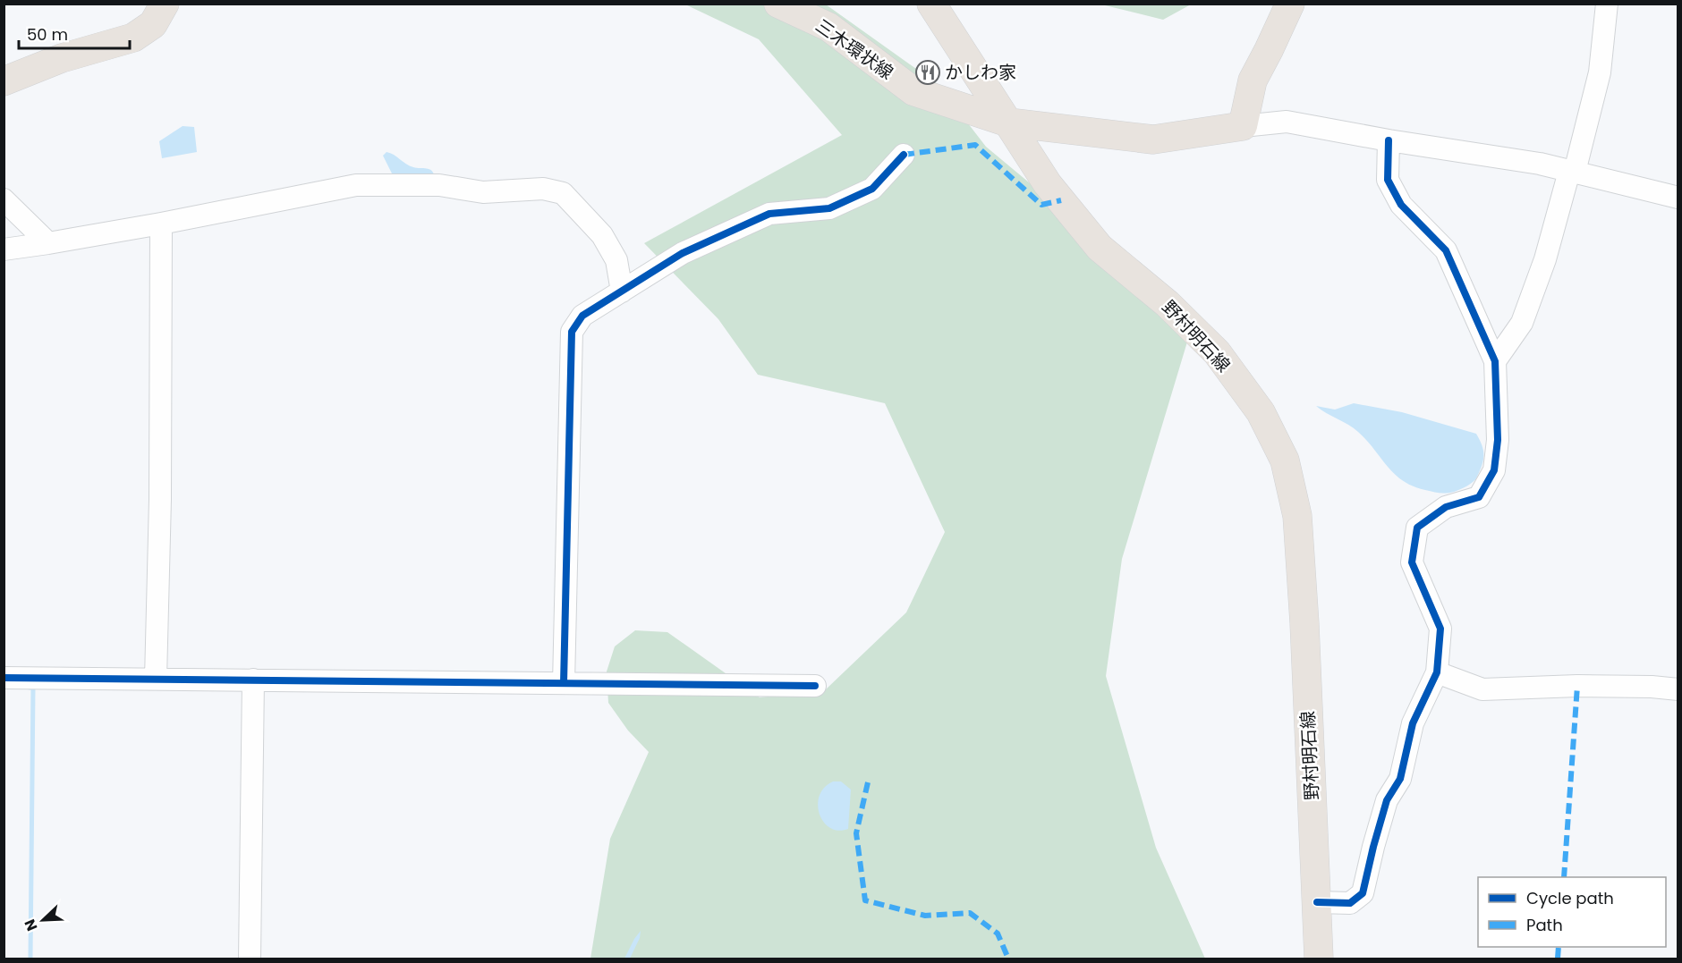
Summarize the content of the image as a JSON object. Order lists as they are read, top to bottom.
{
  "streets": {
    "main road": ["三木環状線", "野村明石線"]
  },
  "crossings": [
    ["三木環状線", "野村明石線"]
  ],
  "places": {
    "restaurant": ["かしわ家"]
  },
  "legend": ["Cycle path", "Path"],
  "scale_bar": "50 m",
  "north": "bottom left"
}
